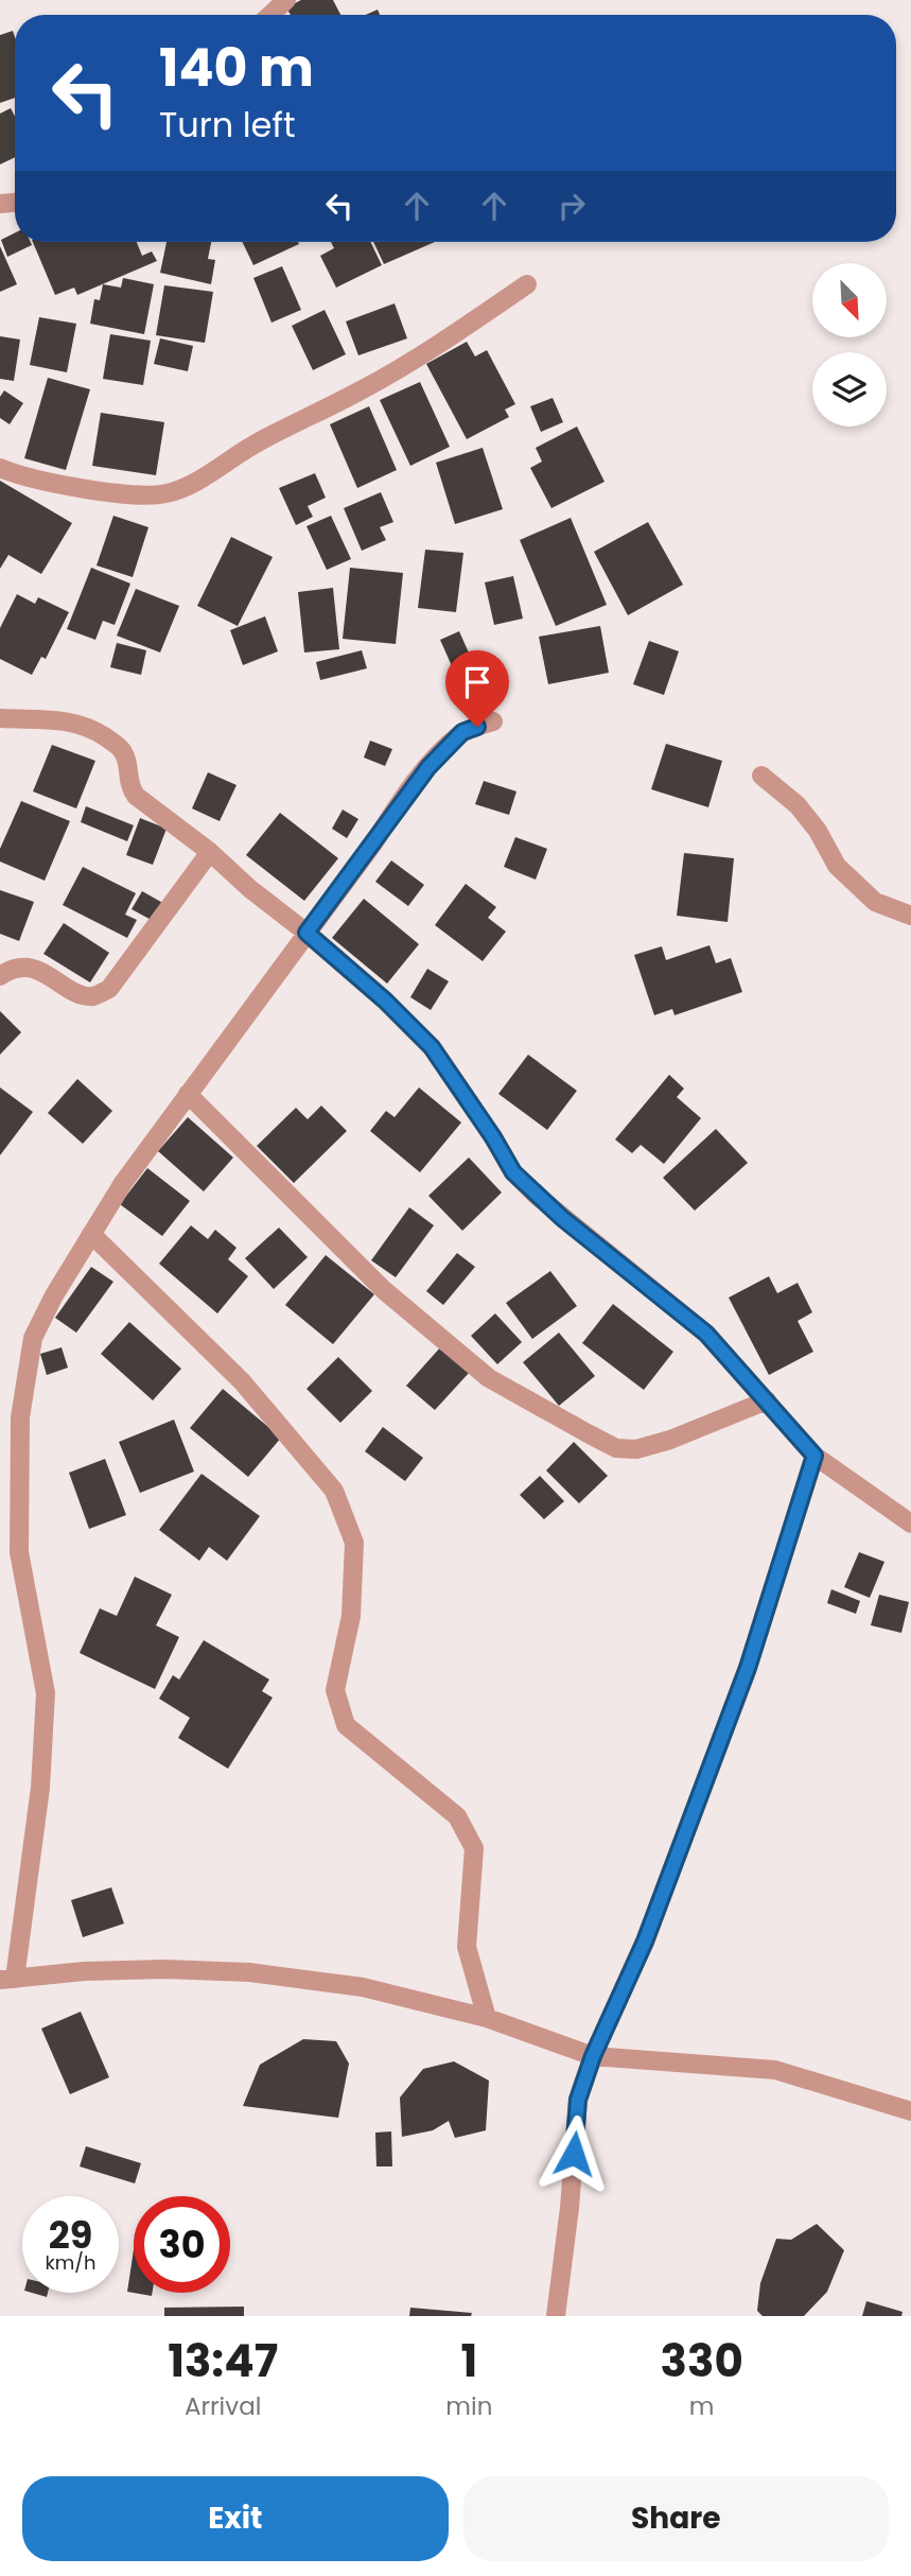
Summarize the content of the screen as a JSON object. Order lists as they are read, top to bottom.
{
  "north": "bottom right",
  "page": {
    "turn": ["140 m", "Turn left"],
    "speed": "29 km/h",
    "limit": "30",
    "eta": [
      "13:47",
      "Arrival",
      "1",
      "min",
      "330",
      "m"
    ],
    "buttons": ["Exit", "Share"]
  }
}
